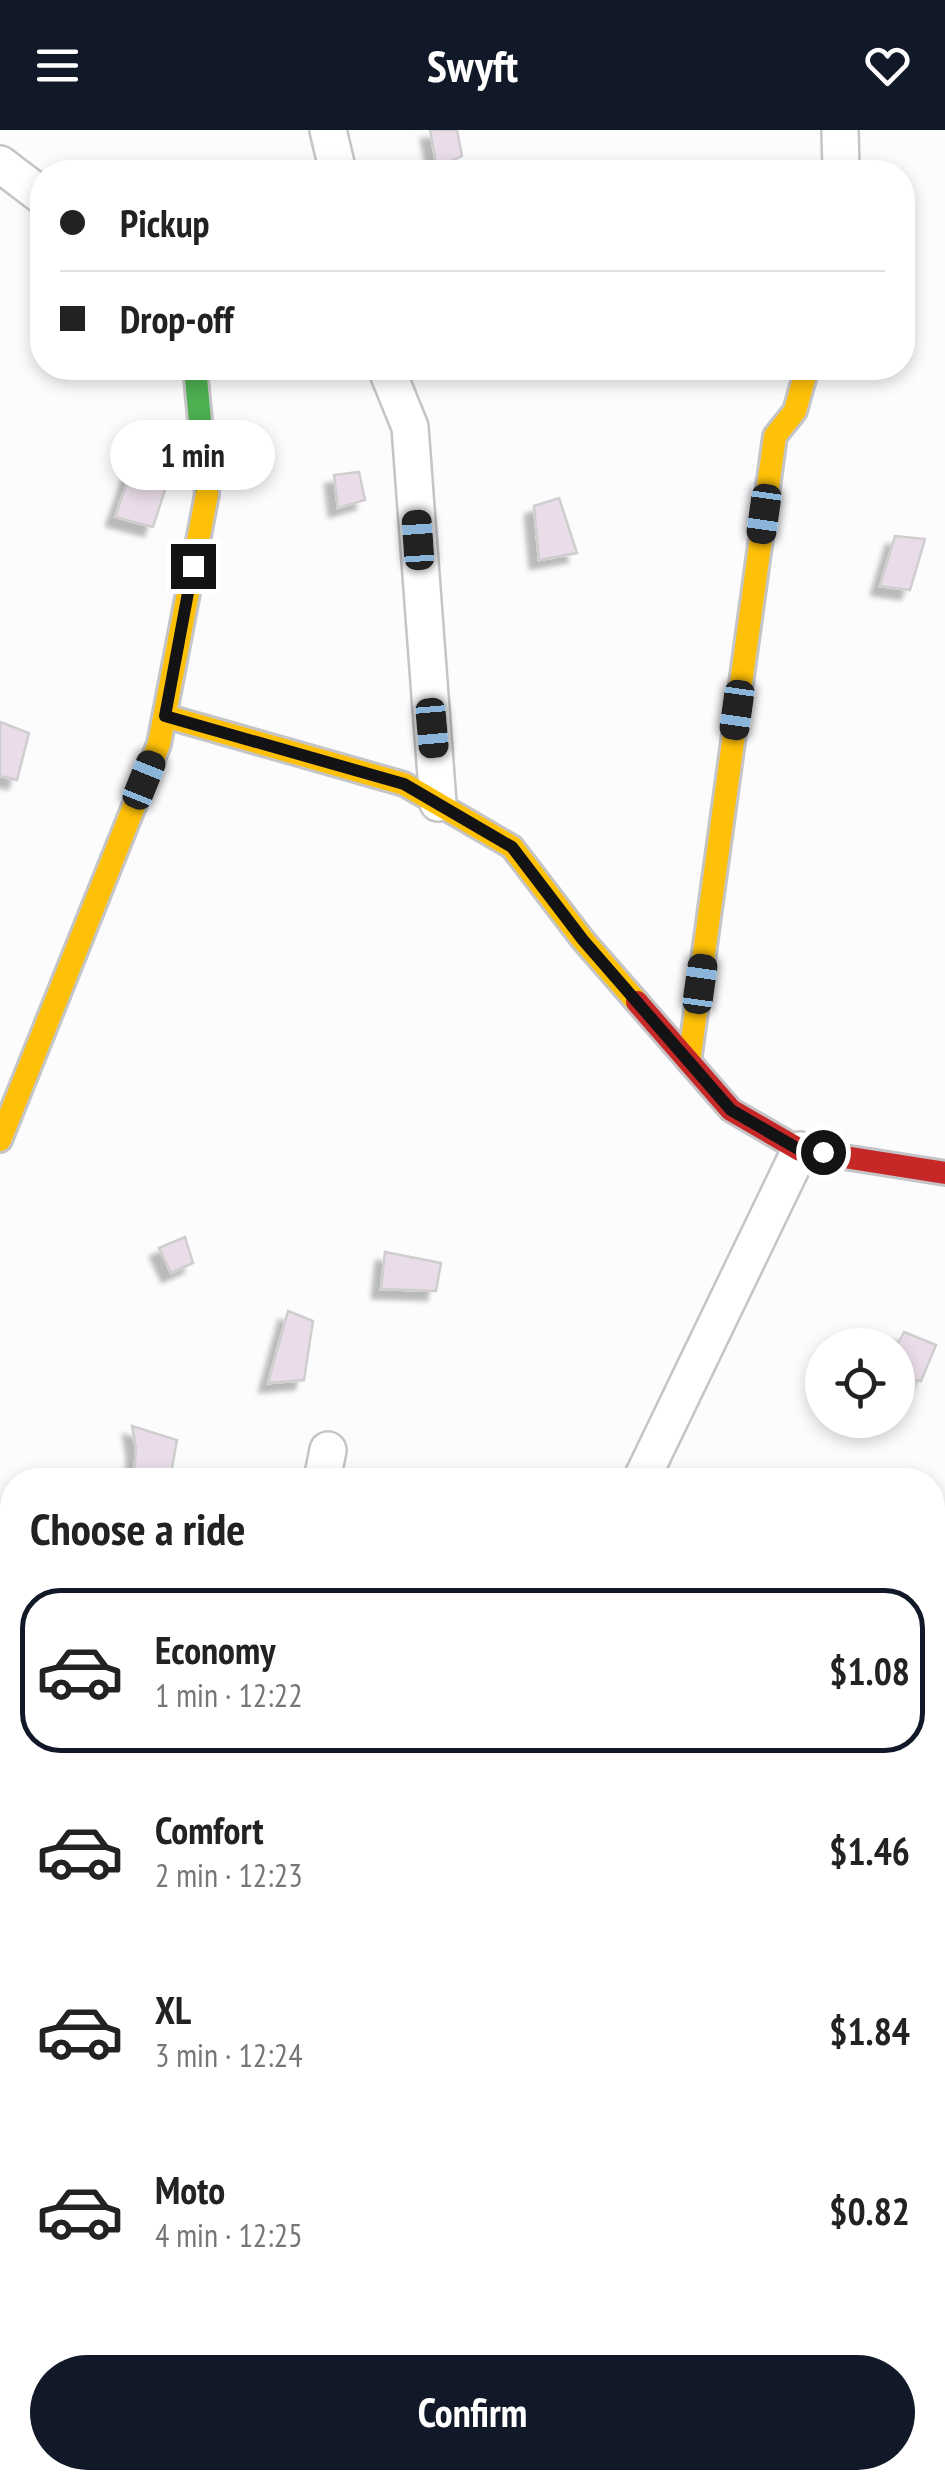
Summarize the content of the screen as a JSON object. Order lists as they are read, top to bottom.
{
  "page": {
    "header": "Swyft",
    "banner": ["Pickup", "Drop-off"],
    "bubble": "1 min",
    "heading": "Choose a ride",
    "list": [
      {
        "name": "Economy",
        "note": "1 min · 12:22",
        "value": "$1.08"
      },
      {
        "name": "Comfort",
        "note": "2 min · 12:23",
        "value": "$1.46"
      },
      {
        "name": "XL",
        "note": "3 min · 12:24",
        "value": "$1.84"
      },
      {
        "name": "Moto",
        "note": "4 min · 12:25",
        "value": "$0.82"
      }
    ],
    "buttons": "Confirm"
  }
}
